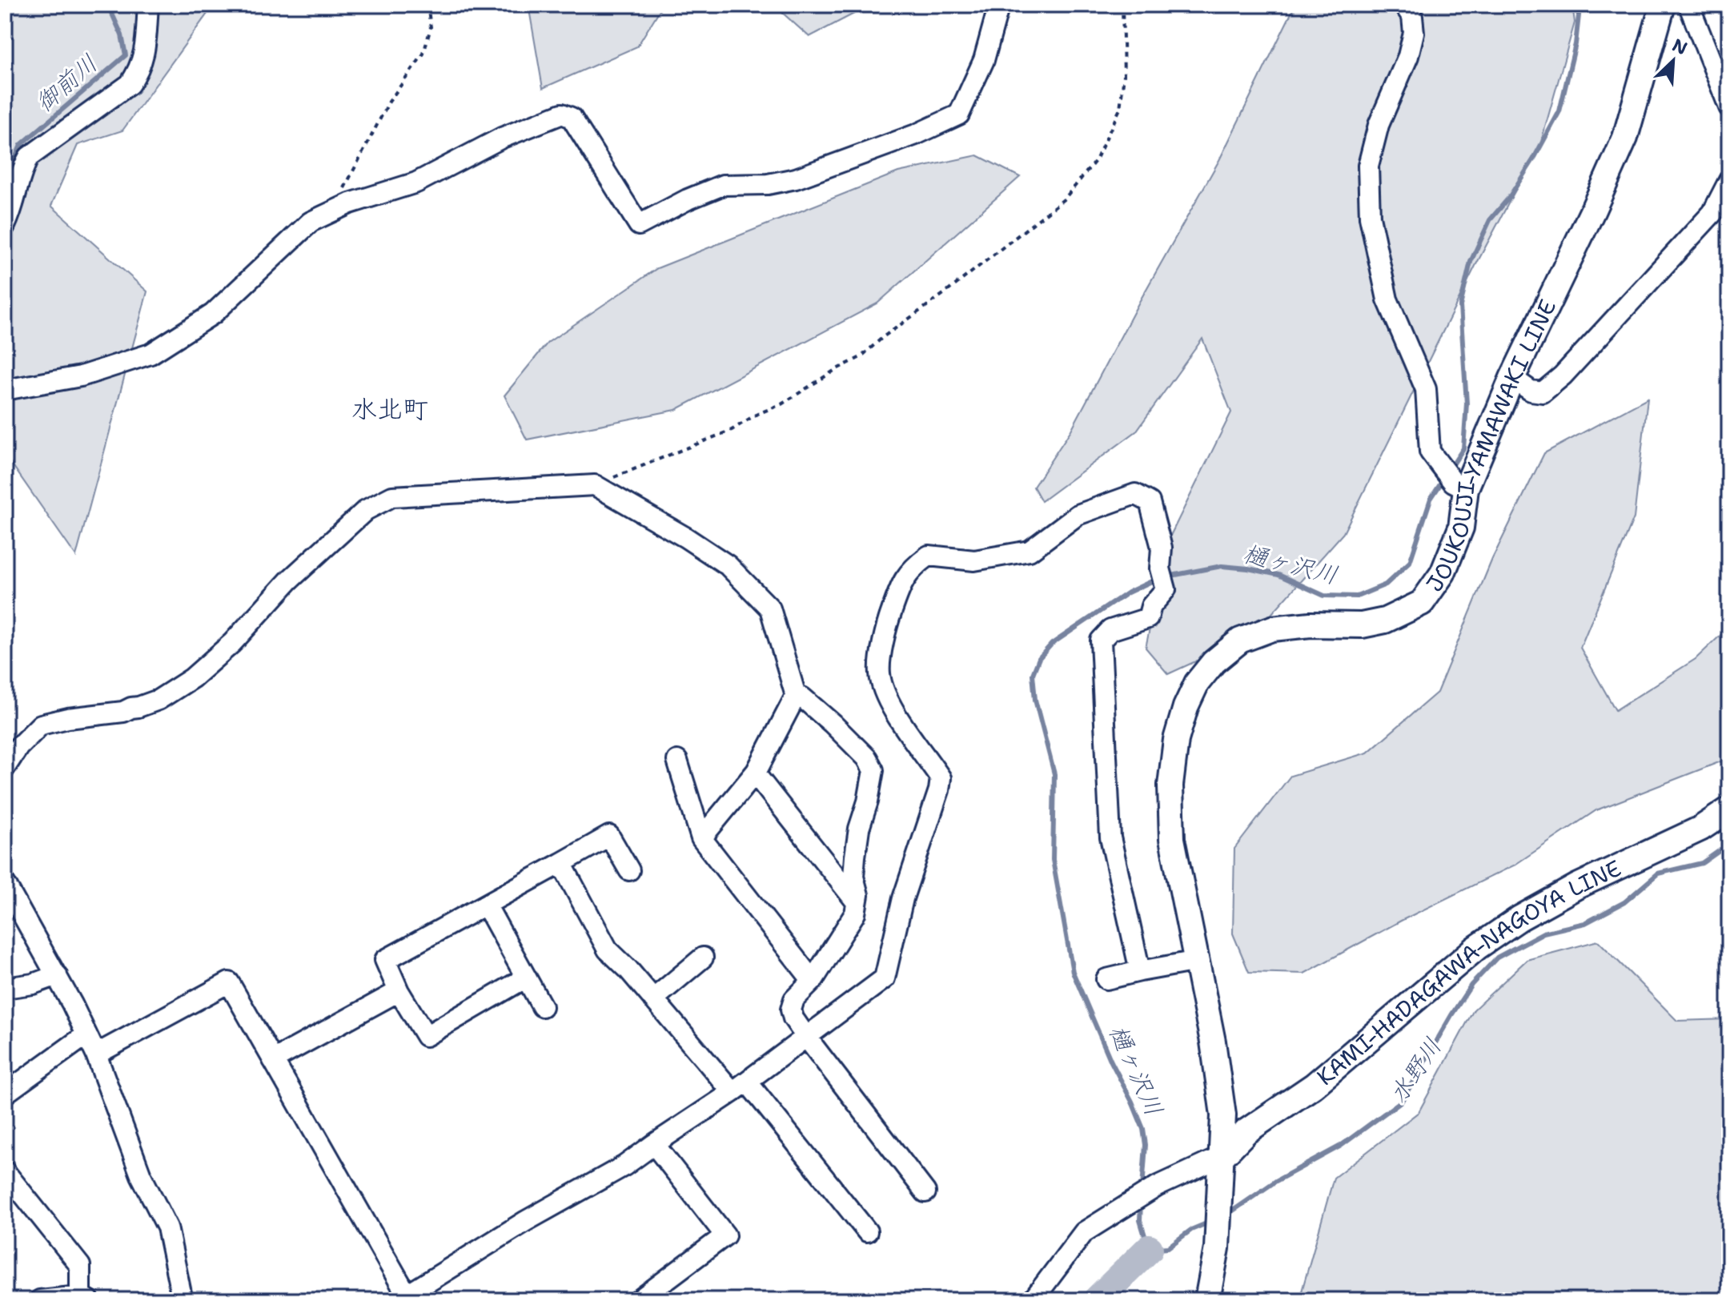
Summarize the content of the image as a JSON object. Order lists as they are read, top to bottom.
{
  "streets": {
    "main road": ["JOUKOUJI-YAMAWAKI LINE", "KAMI-HADAGAWA-NAGOYA LINE"]
  },
  "crossings": [
    ["JOUKOUJI-YAMAWAKI LINE", "KAMI-HADAGAWA-NAGOYA LINE"]
  ],
  "districts": ["水北町"],
  "water": ["御前川", "樋ヶ沢川", "水野川"],
  "north": "top right"
}
